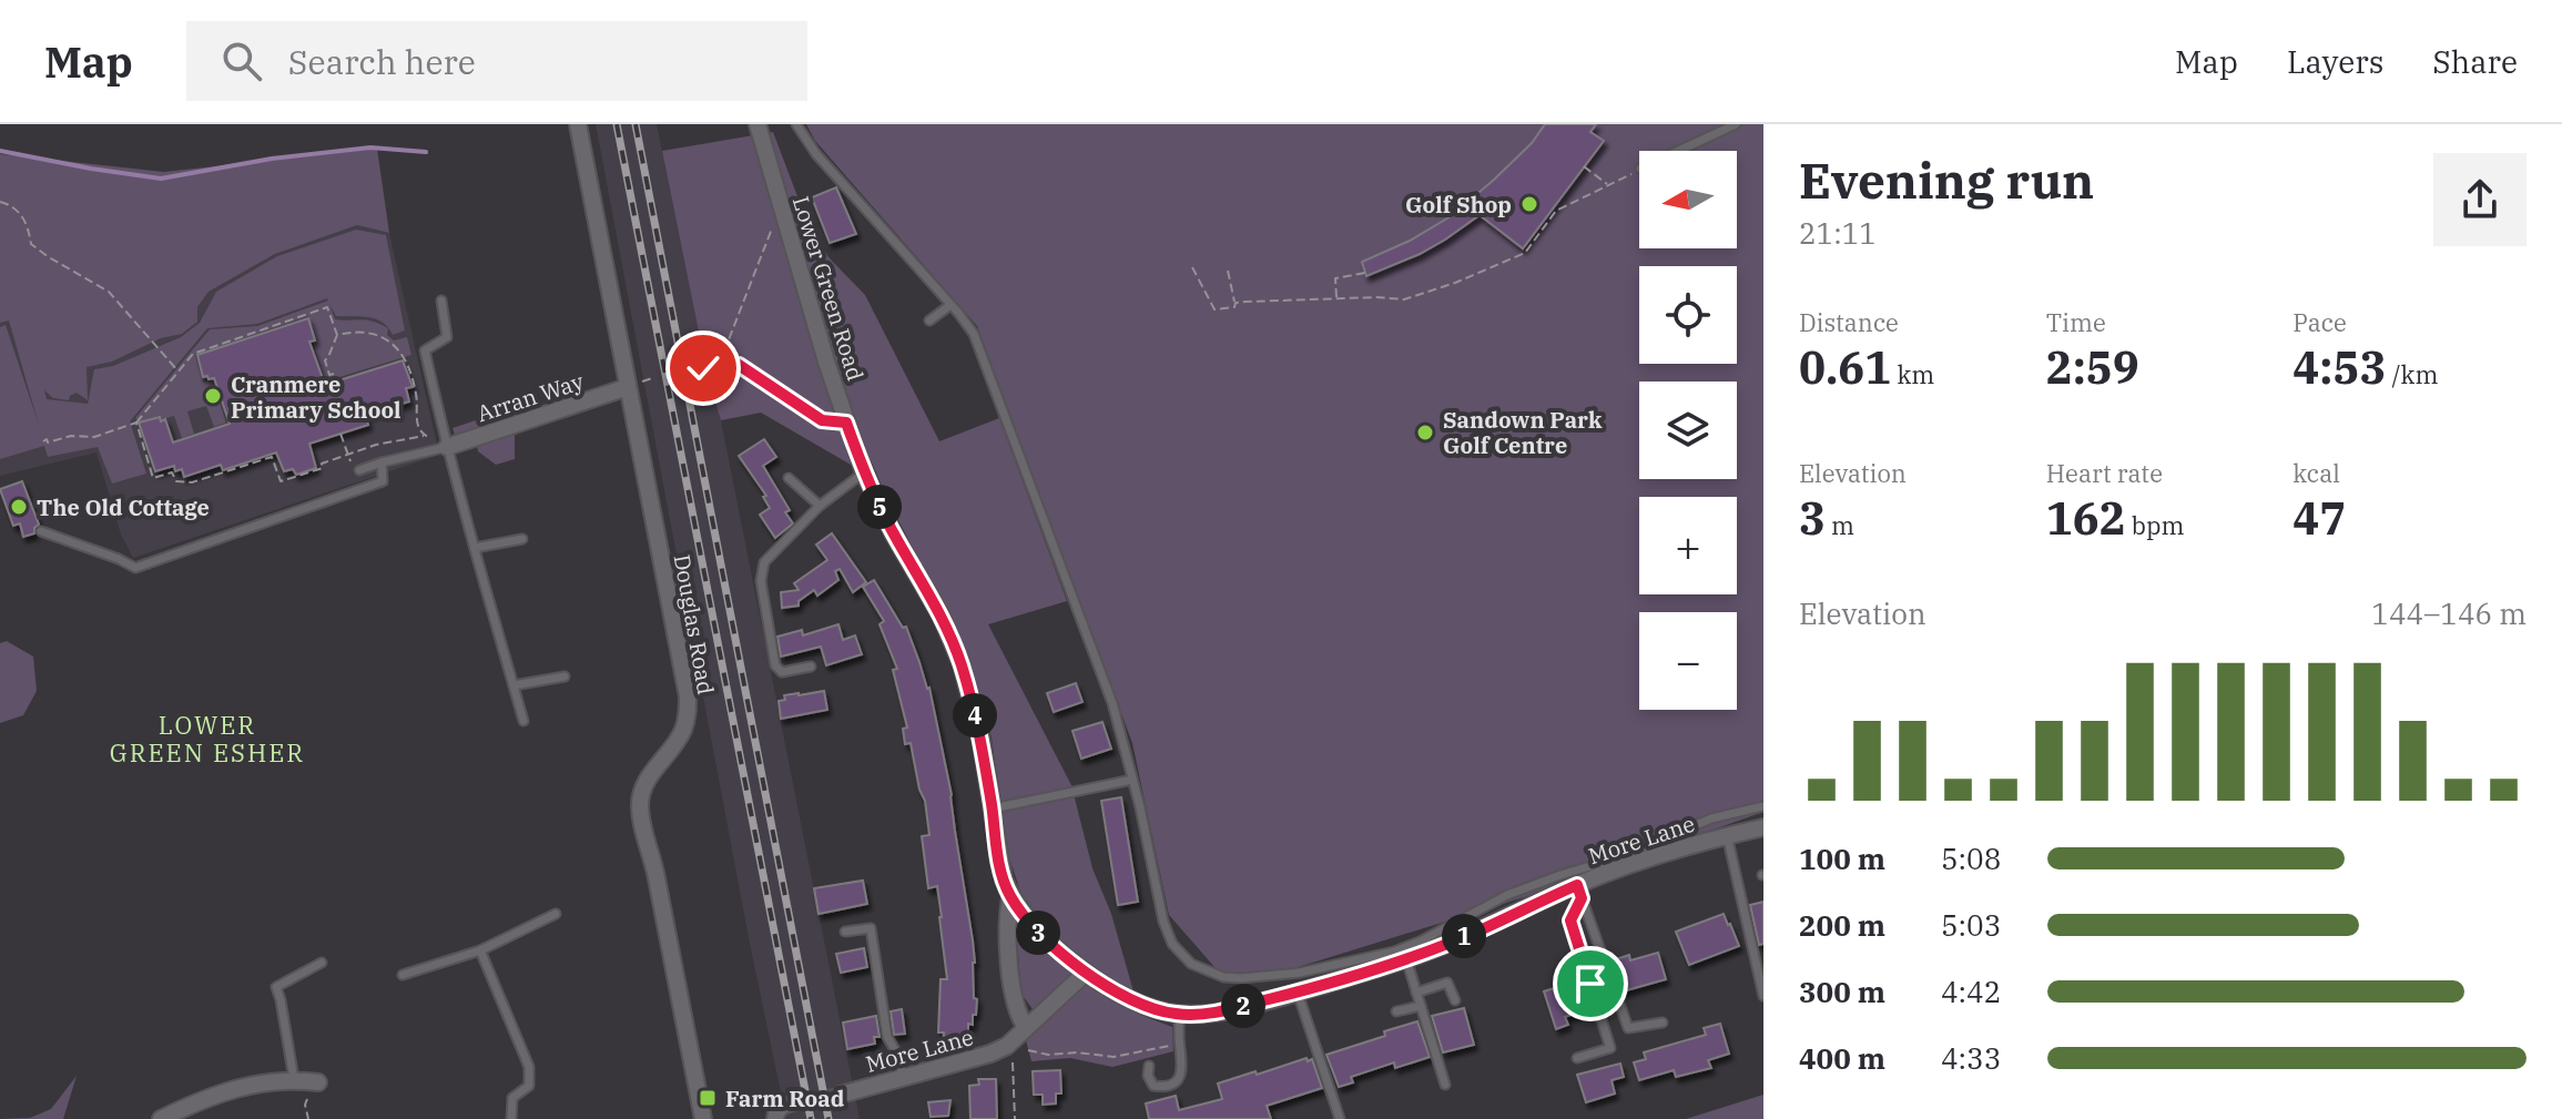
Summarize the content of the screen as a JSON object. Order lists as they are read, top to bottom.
{
  "streets": {
    "street": [
      "Lower Green Road",
      "Arran Way",
      "Douglas Road",
      "More Lane"
    ]
  },
  "crossings": [
    ["Lower Green Road", "More Lane"],
    ["Arran Way", "Douglas Road"]
  ],
  "districts": ["LOWER GREEN ESHER"],
  "places": {
    "other": [
      "Golf Shop",
      "Cranmere Primary School",
      "Sandown Park Golf Centre",
      "The Old Cottage"
    ],
    "transit": ["Farm Road"]
  },
  "north": "left",
  "page": {
    "header": "Map",
    "search": "Search here",
    "nav": ["Map", "Layers", "Share"],
    "heading": ["Evening run", "21:11"],
    "map_buttons": ["+", "−"],
    "stats": [
      ["Distance", "0.61 km"],
      ["Time", "2:59"],
      ["Pace", "4:53 /km"],
      ["Elevation", "3 m"],
      ["Heart rate", "162 bpm"],
      ["kcal", "47"]
    ],
    "pins": [
      "5",
      "4",
      "3",
      "1",
      "2"
    ],
    "chart": ["Elevation", "144–146 m"],
    "list": [
      {
        "name": "100 m",
        "note": "5:08"
      },
      {
        "name": "200 m",
        "note": "5:03"
      },
      {
        "name": "300 m",
        "note": "4:42"
      },
      {
        "name": "400 m",
        "note": "4:33"
      }
    ]
  }
}
